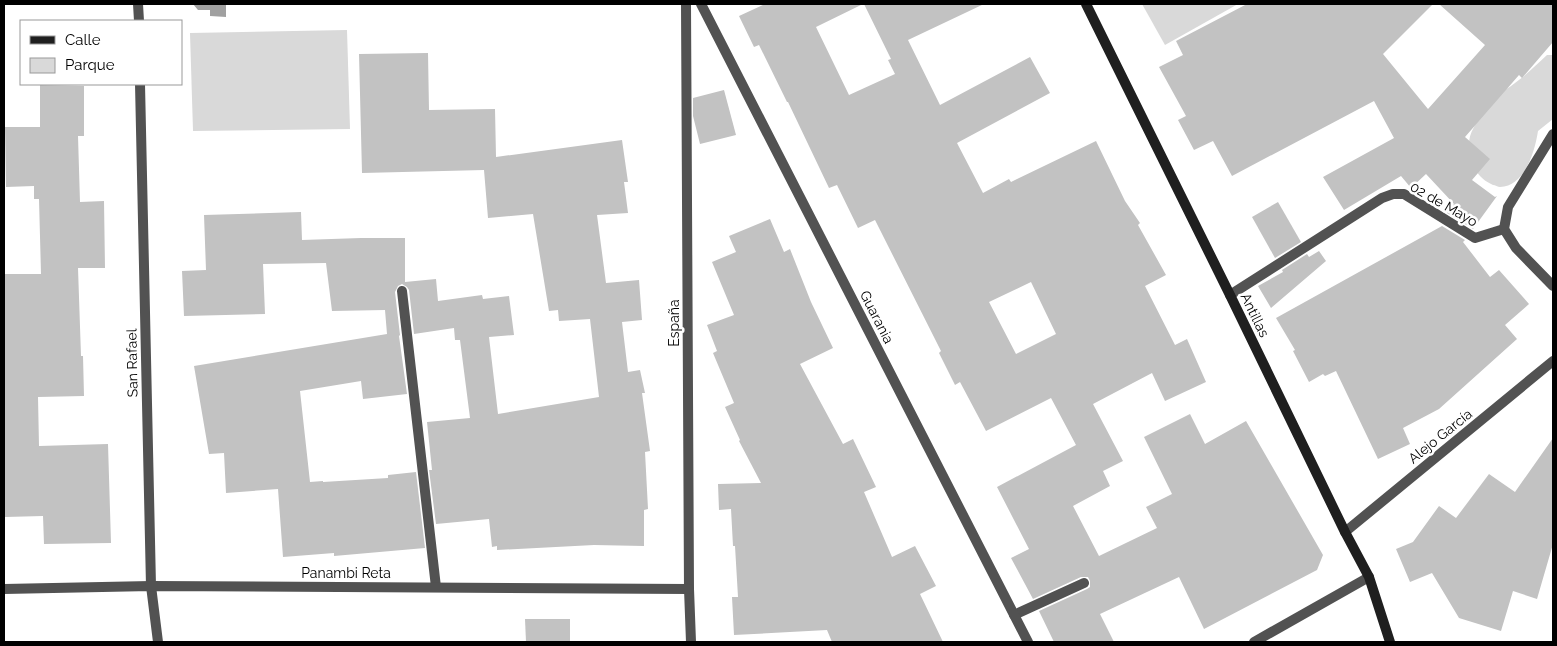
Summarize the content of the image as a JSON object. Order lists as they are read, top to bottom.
{
  "streets": {
    "street": [
      "02 de Mayo",
      "Antillas",
      "Guarania",
      "España",
      "San Rafael",
      "Alejo García",
      "Panambi Reta"
    ]
  },
  "crossings": [
    ["02 de Mayo", "Antillas"],
    ["Antillas", "Alejo García"],
    ["España", "Panambi Reta"],
    ["San Rafael", "Panambi Reta"]
  ],
  "legend": ["Calle", "Parque"]
}
